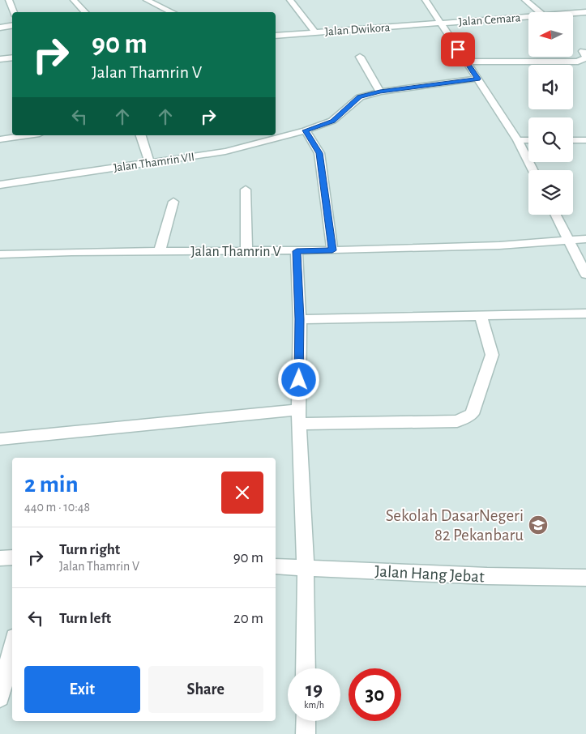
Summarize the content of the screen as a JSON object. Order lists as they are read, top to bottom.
{
  "streets": {
    "street": [
      "Jalan Cemara",
      "Jalan Dwikora",
      "Jalan Thamrin VII",
      "Jalan Thamrin V",
      "Jalan Hang Jebat"
    ]
  },
  "crossings": [
    ["Jalan Cemara", "Jalan Dwikora"]
  ],
  "places": {
    "school or university": ["Sekolah DasarNegeri 82 Pekanbaru"]
  },
  "north": "left",
  "page": {
    "turn": ["90 m", "Jalan Thamrin V"],
    "heading": ["2 min", "440 m · 10:48"],
    "list": [
      {
        "name": "Turn right",
        "note": "Jalan Thamrin V",
        "value": "90 m"
      },
      {
        "name": "Turn left",
        "value": "20 m"
      }
    ],
    "buttons": ["Exit", "Share"],
    "speed": "19 km/h",
    "limit": "30"
  }
}
